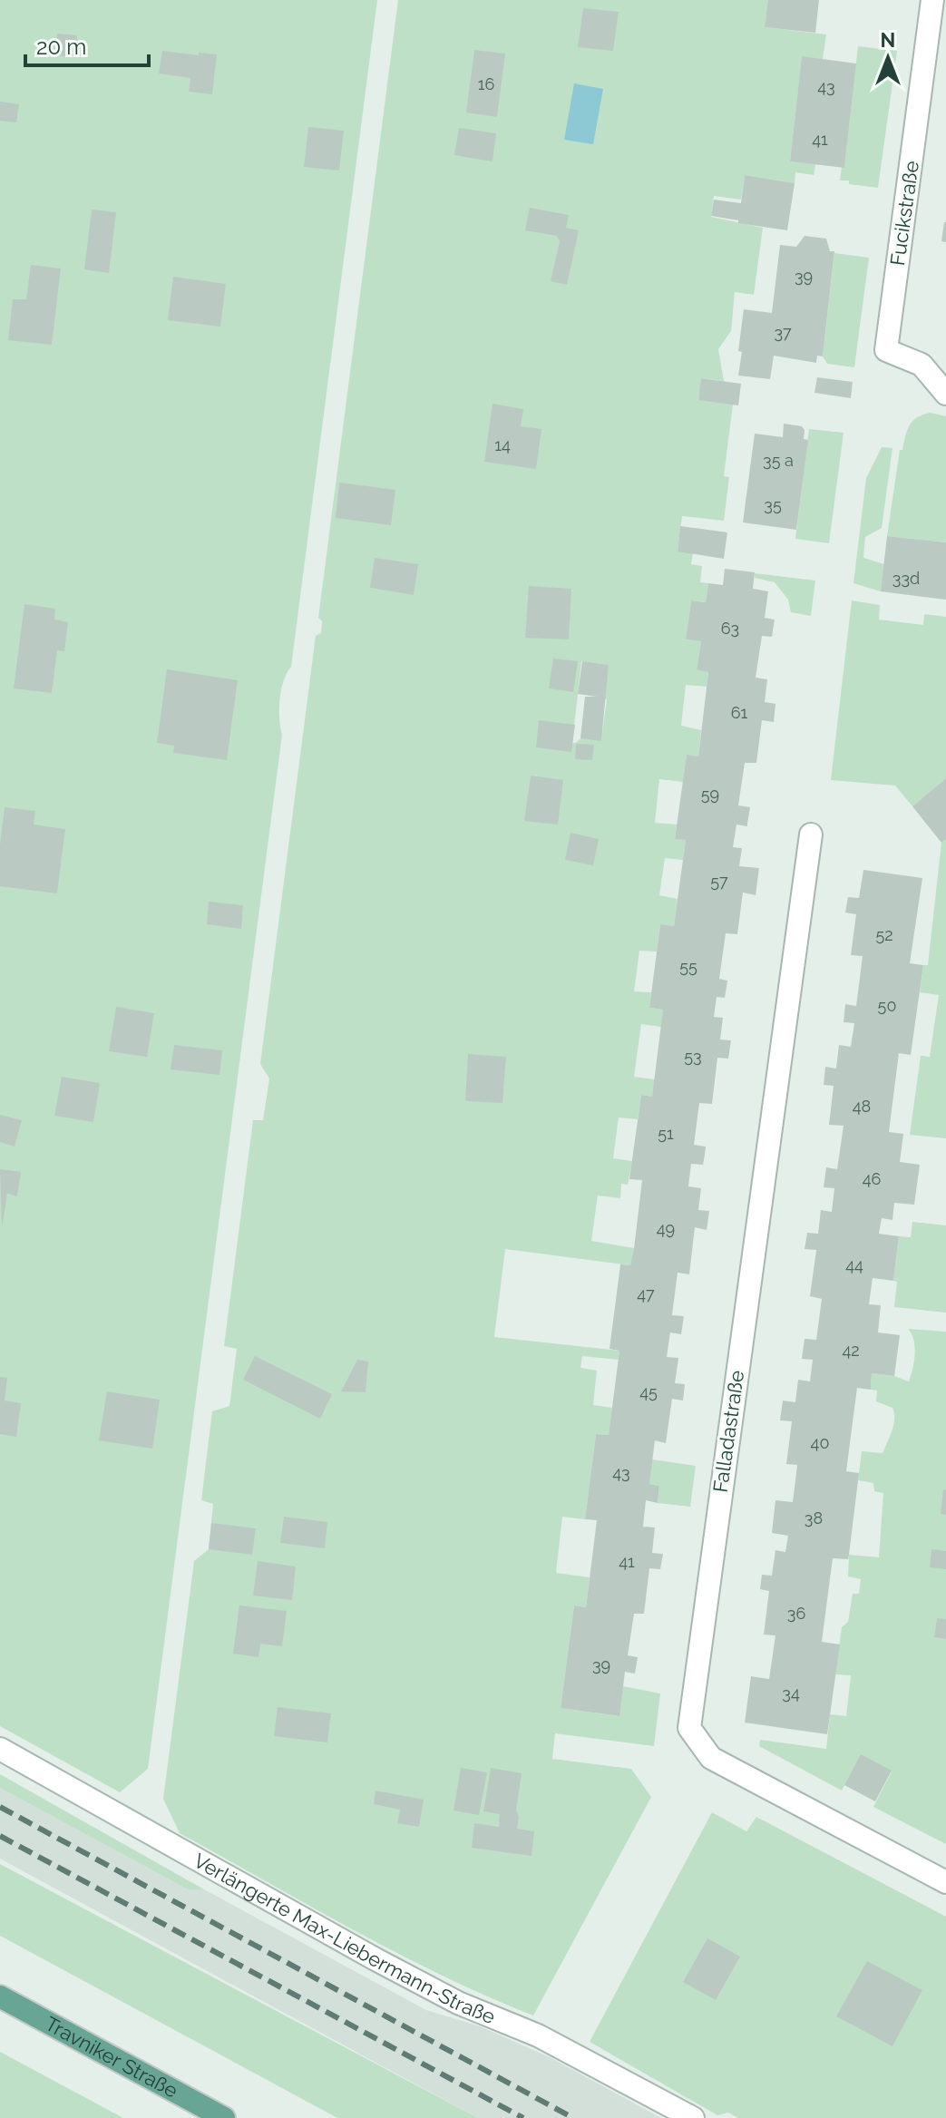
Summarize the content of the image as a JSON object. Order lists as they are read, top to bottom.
{
  "streets": {
    "main road": ["Travniker Straße"],
    "street": ["Fucikstraße", "Falladastraße", "Verlängerte Max-Liebermann-Straße"]
  },
  "house_numbers": [
    "16",
    "43",
    "41",
    "39",
    "37",
    "14",
    "35 a",
    "35",
    "33d",
    "63",
    "61",
    "59",
    "57",
    "52",
    "55",
    "50",
    "53",
    "48",
    "51",
    "46",
    "49",
    "44",
    "47",
    "42",
    "45",
    "40",
    "43",
    "38",
    "41",
    "36",
    "39",
    "34"
  ],
  "scale_bar": "20 m",
  "north": "top"
}
